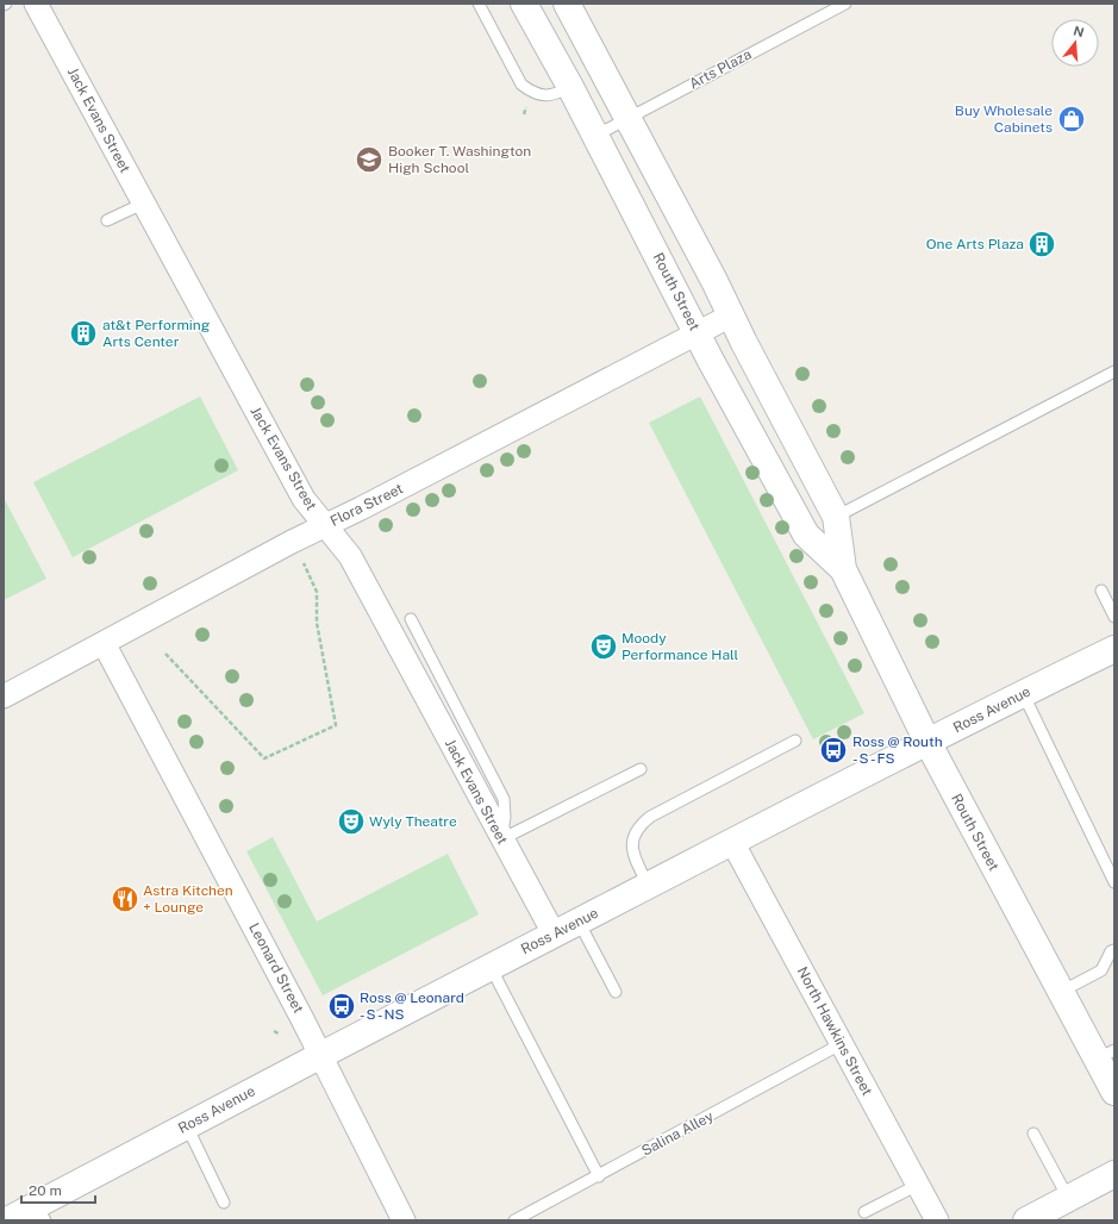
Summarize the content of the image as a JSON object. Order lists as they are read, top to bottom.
{
  "streets": {
    "street": [
      "Jack Evans Street",
      "Routh Street",
      "Flora Street",
      "Ross Avenue",
      "Leonard Street",
      "North Hawkins Street"
    ],
    "lane": ["Arts Plaza", "Salina Alley"]
  },
  "crossings": [
    ["Arts Plaza", "Routh Street"],
    ["Jack Evans Street", "Flora Street"],
    ["Jack Evans Street", "Ross Avenue"],
    ["Routh Street", "Flora Street"],
    ["Routh Street", "Ross Avenue"],
    ["Flora Street", "Leonard Street"],
    ["Ross Avenue", "Leonard Street"],
    ["Ross Avenue", "North Hawkins Street"],
    ["North Hawkins Street", "Salina Alley"]
  ],
  "places": {
    "shop": ["Buy Wholesale Cabinets"],
    "school or university": ["Booker T. Washington High School"],
    "building": ["One Arts Plaza", "at&t Performing Arts Center"],
    "theatre": ["Moody Performance Hall", "Wyly Theatre"],
    "bus stop": ["Ross @ Routh - S - FS", "Ross @ Leonard - S - NS"],
    "restaurant": ["Astra Kitchen + Lounge"]
  },
  "scale_bar": "20 m",
  "north": "top"
}
